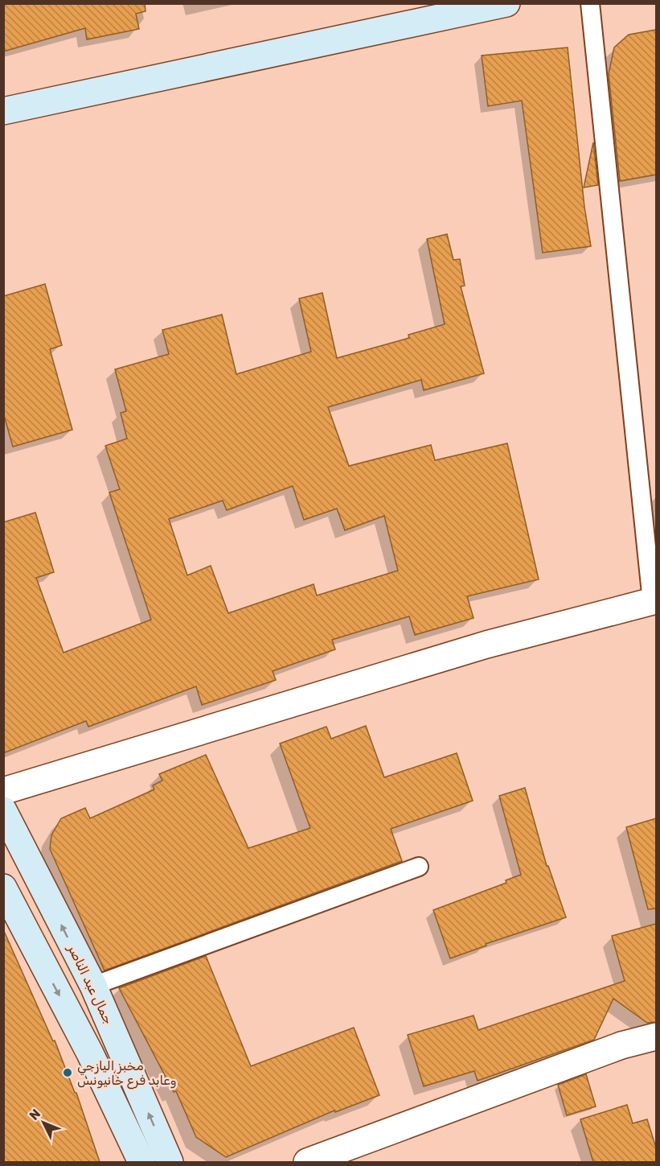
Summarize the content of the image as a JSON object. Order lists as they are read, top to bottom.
{
  "streets": {
    "main road": ["جمال عبد الناصر"]
  },
  "places": ["مخبز اليازجي وعابد فرع خانيونس"],
  "north": "top left"
}
